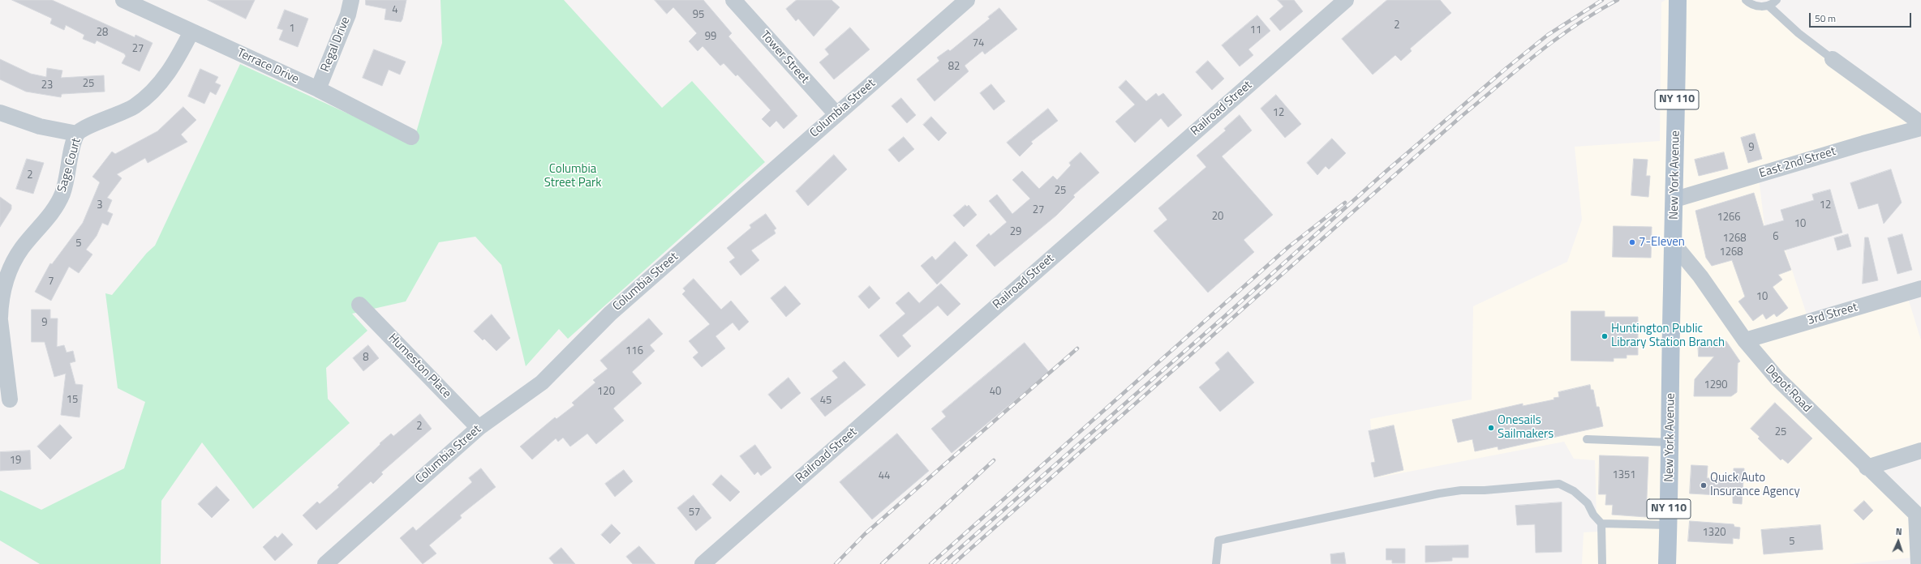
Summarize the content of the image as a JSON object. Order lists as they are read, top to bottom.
{
  "streets": {
    "main road": ["NY 110", "New York Avenue"],
    "street": [
      "Regal Drive",
      "Tower Street",
      "Terrace Drive",
      "Columbia Street",
      "Railroad Street",
      "East 2nd Street",
      "Sage Court",
      "3rd Street",
      "Humeston Place",
      "Depot Road"
    ]
  },
  "crossings": [
    ["Regal Drive", "Terrace Drive"],
    ["Tower Street", "Columbia Street"],
    ["Terrace Drive", "Sage Court"],
    ["Columbia Street", "Humeston Place"],
    ["East 2nd Street", "New York Avenue"],
    ["New York Avenue", "Depot Road"],
    ["3rd Street", "Depot Road"]
  ],
  "parks": ["Columbia Street Park"],
  "places": [
    "7-Eleven",
    "Huntington Public Library Station Branch",
    "Onesails Sailmakers",
    "Quick Auto Insurance Agency"
  ],
  "house_numbers": [
    "4",
    "95",
    "2",
    "1",
    "11",
    "28",
    "99",
    "74",
    "27",
    "82",
    "25",
    "23",
    "12",
    "9",
    "2",
    "25",
    "3",
    "12",
    "27",
    "20",
    "1266",
    "10",
    "29",
    "6",
    "1268",
    "5",
    "1268",
    "7",
    "10",
    "9",
    "116",
    "8",
    "1290",
    "120",
    "40",
    "15",
    "45",
    "2",
    "25",
    "19",
    "1351",
    "44",
    "57",
    "1320",
    "5"
  ],
  "scale_bar": "50 m",
  "north": "top"
}
